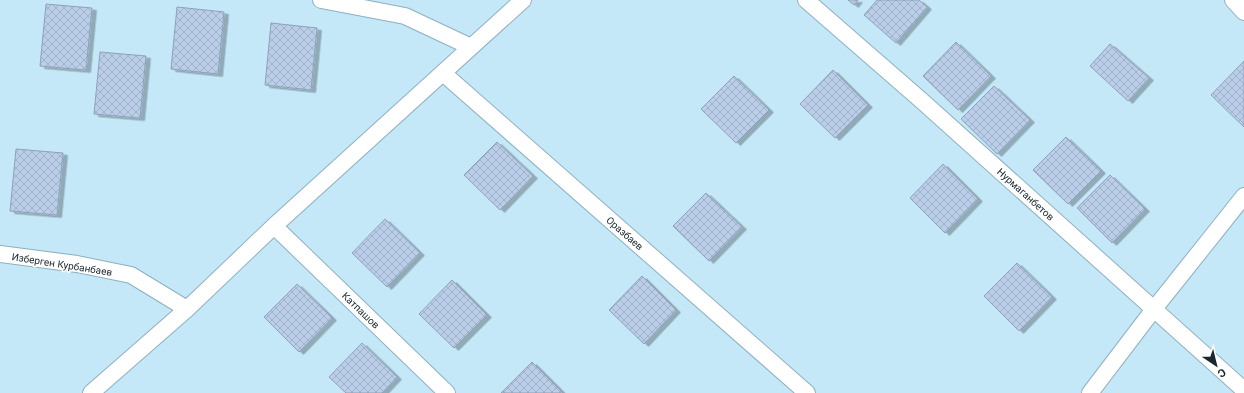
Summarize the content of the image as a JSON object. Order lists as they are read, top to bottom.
{
  "streets": {
    "street": [
      "Нурмаганбетов",
      "Оразбаев",
      "Изберген Курбанбаев",
      "Катпашов"
    ]
  },
  "north": "bottom right"
}
